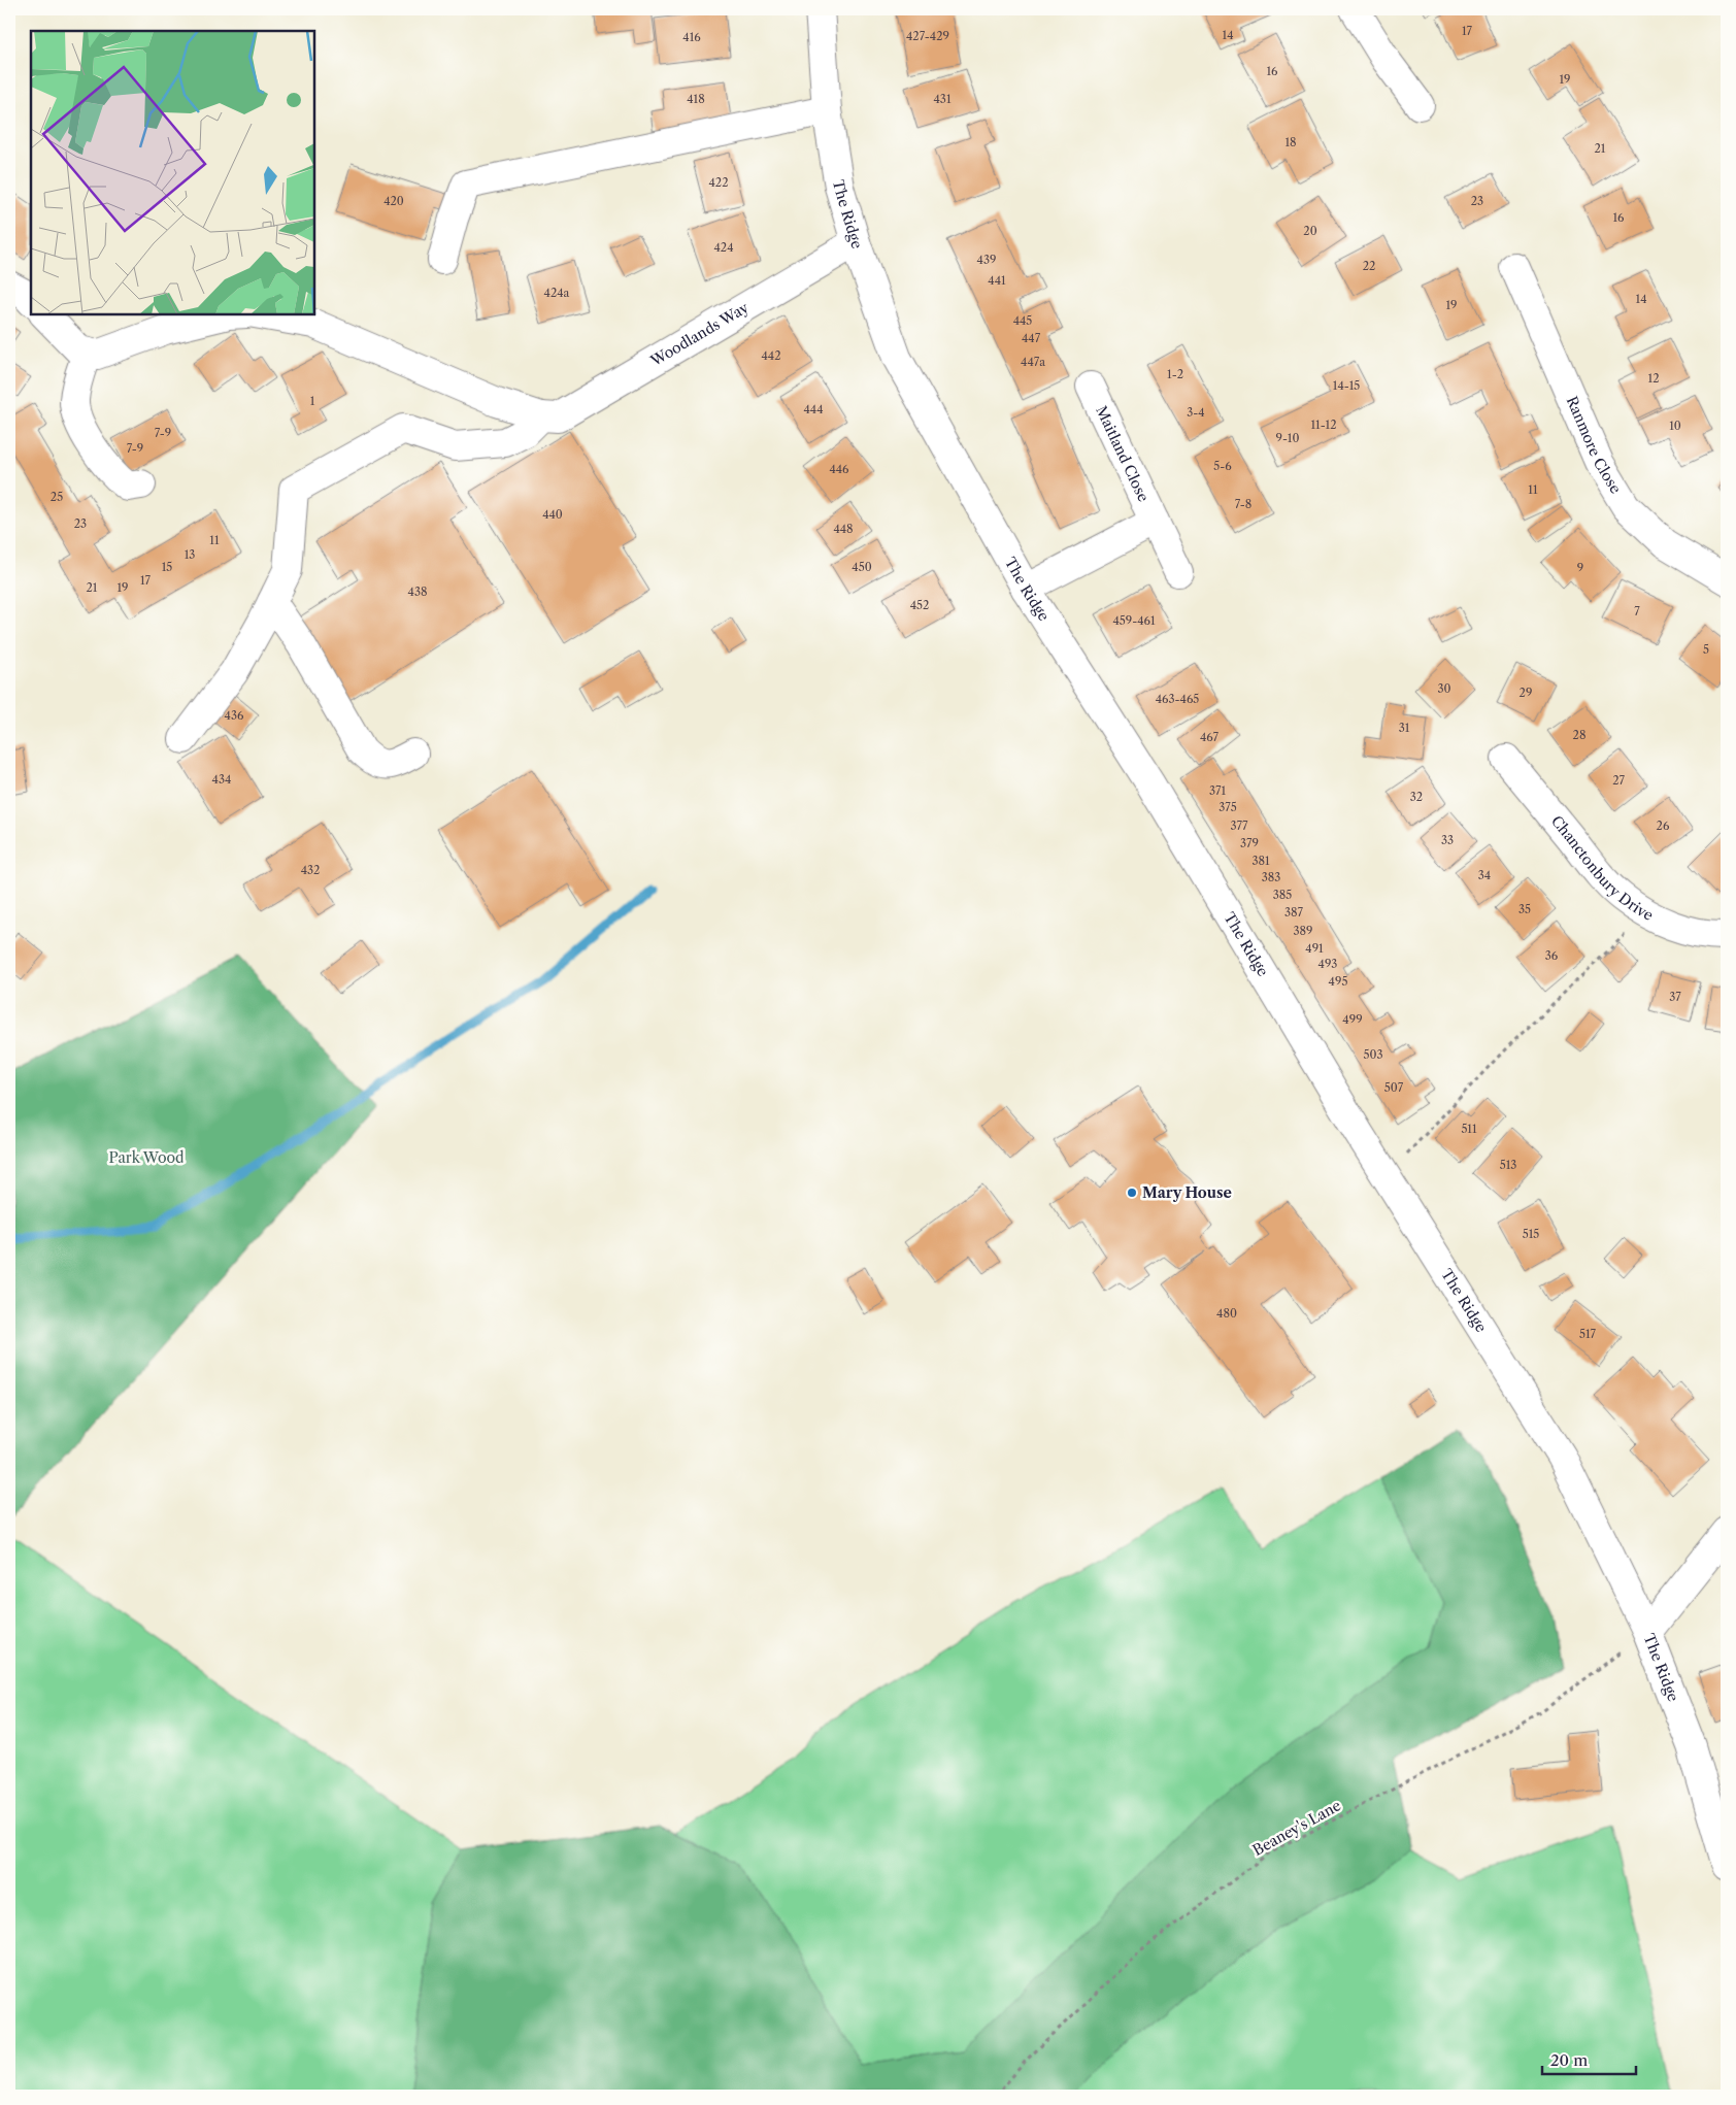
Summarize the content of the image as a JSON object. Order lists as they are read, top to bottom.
{
  "streets": {
    "street": [
      "The Ridge",
      "Woodlands Way",
      "Ranmore Close",
      "Maitland Close",
      "Chanctonbury Drive"
    ],
    "path": ["Beaney's Lane"]
  },
  "crossings": [
    ["The Ridge", "Woodlands Way"],
    ["The Ridge", "Beaney's Lane"]
  ],
  "parks": ["Park Wood"],
  "places": ["Mary House"],
  "house_numbers": [
    "17",
    "14",
    "427-429",
    "416",
    "16",
    "19",
    "418",
    "431",
    "18",
    "21",
    "422",
    "420",
    "23",
    "16",
    "20",
    "424",
    "439",
    "22",
    "441",
    "424a",
    "14",
    "19",
    "445",
    "447",
    "442",
    "447a",
    "1-2",
    "12",
    "14-15",
    "1",
    "444",
    "3-4",
    "11-12",
    "10",
    "7-9",
    "9-10",
    "7-9",
    "5-6",
    "446",
    "11",
    "25",
    "7-8",
    "440",
    "23",
    "448",
    "11",
    "13",
    "15",
    "450",
    "9",
    "17",
    "21",
    "19",
    "438",
    "452",
    "7",
    "459-461",
    "5",
    "30",
    "29",
    "463-465",
    "436",
    "31",
    "28",
    "467",
    "434",
    "27",
    "371",
    "32",
    "375",
    "377",
    "26",
    "33",
    "379",
    "381",
    "432",
    "34",
    "383",
    "385",
    "35",
    "387",
    "389",
    "491",
    "36",
    "493",
    "495",
    "37",
    "499",
    "503",
    "507",
    "511",
    "513",
    "515",
    "480",
    "517"
  ],
  "scale_bar": "20 m"
}
